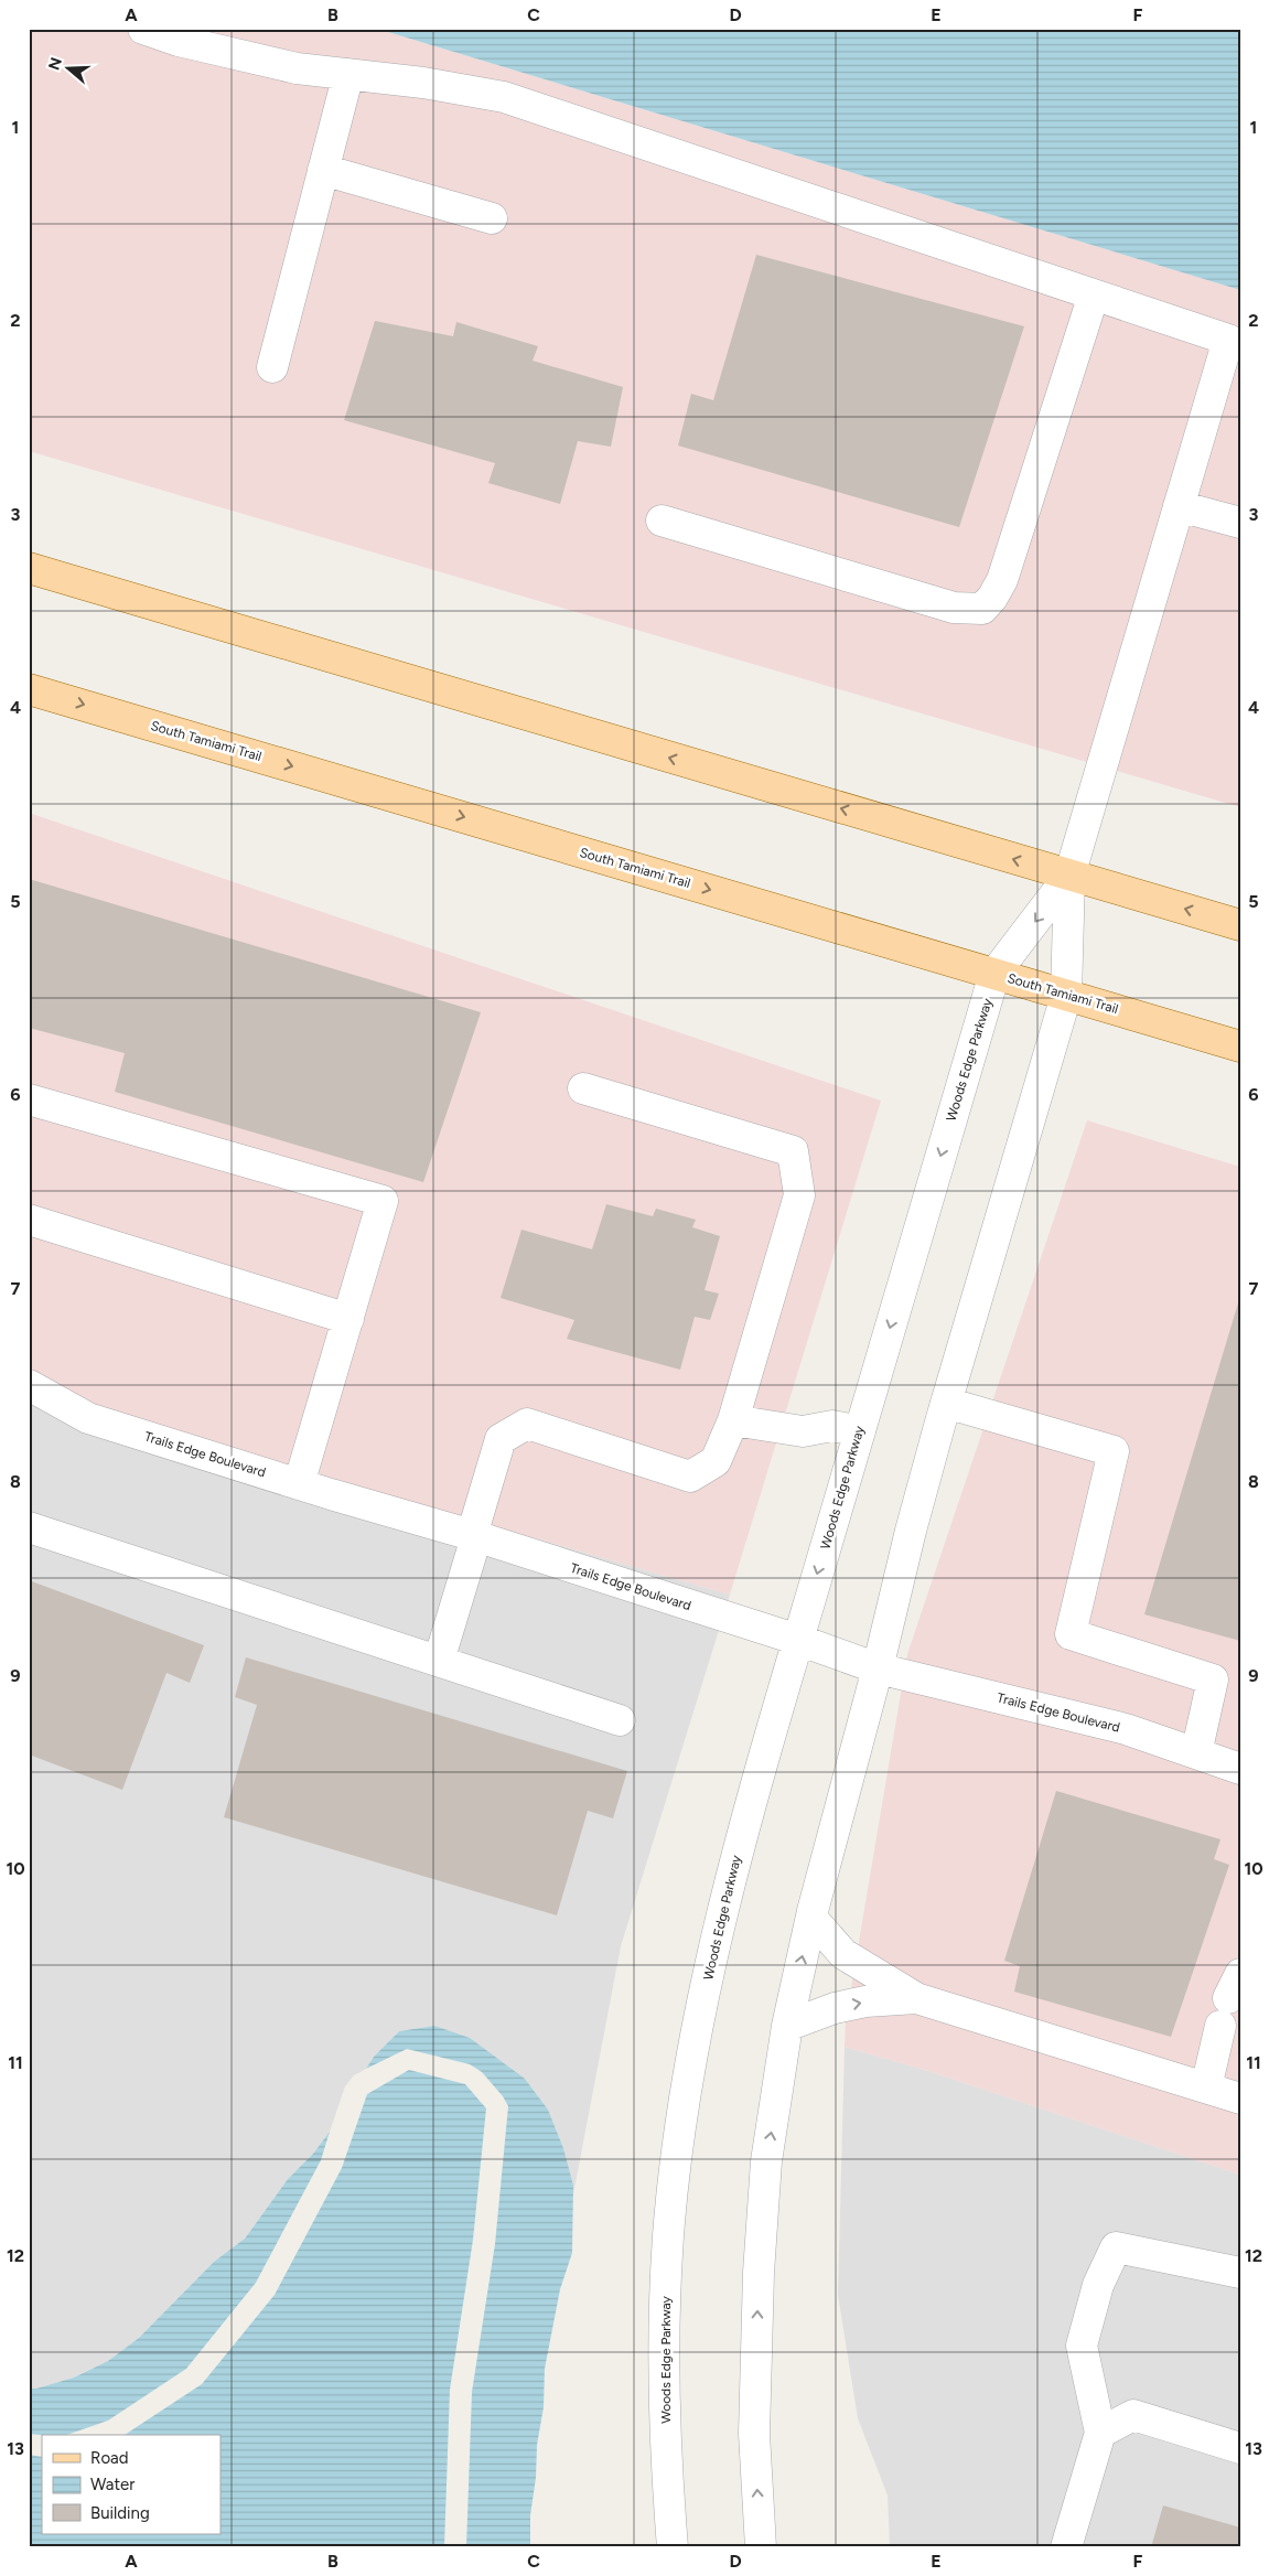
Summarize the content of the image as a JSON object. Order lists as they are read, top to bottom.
{
  "streets": {
    "main road": ["South Tamiami Trail"],
    "street": ["Woods Edge Parkway", "Trails Edge Boulevard"]
  },
  "crossings": [
    ["South Tamiami Trail", "Woods Edge Parkway"],
    ["Woods Edge Parkway", "Trails Edge Boulevard"]
  ],
  "legend": ["Road", "Water", "Building"],
  "north": "left",
  "grid": {
    "columns": [
      "A",
      "B",
      "C",
      "D",
      "E",
      "F"
    ],
    "rows": [
      "1",
      "2",
      "3",
      "4",
      "5",
      "6",
      "7",
      "8",
      "9",
      "10",
      "11",
      "12",
      "13"
    ]
  }
}
